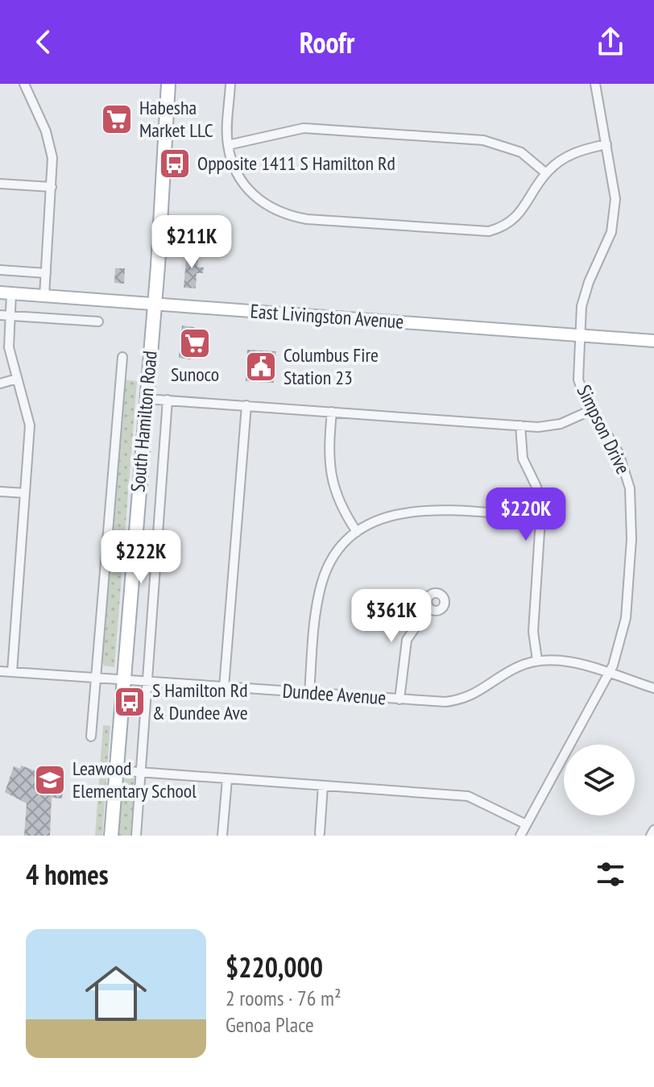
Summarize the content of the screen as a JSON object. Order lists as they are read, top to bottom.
{
  "streets": {
    "main road": ["East Livingston Avenue", "South Hamilton Road"],
    "street": ["Simpson Drive", "Dundee Avenue"]
  },
  "crossings": [
    ["East Livingston Avenue", "South Hamilton Road"],
    ["East Livingston Avenue", "Simpson Drive"],
    ["South Hamilton Road", "Dundee Avenue"],
    ["Simpson Drive", "Dundee Avenue"]
  ],
  "places": {
    "supermarket": ["Habesha Market LLC", "Sunoco"],
    "bus stop": ["Opposite 1411 S Hamilton Rd", "S Hamilton Rd & Dundee Ave"],
    "public building": ["Columbus Fire Station 23"],
    "school or university": ["Leawood Elementary School"]
  },
  "page": {
    "header": "Roofr",
    "price": [
      "$211K",
      "$220K",
      "$222K",
      "$361K"
    ],
    "heading": "4 homes",
    "list": [
      {
        "name": "$220,000",
        "note": "2 rooms · 76 m² · Genoa Place"
      }
    ]
  }
}
